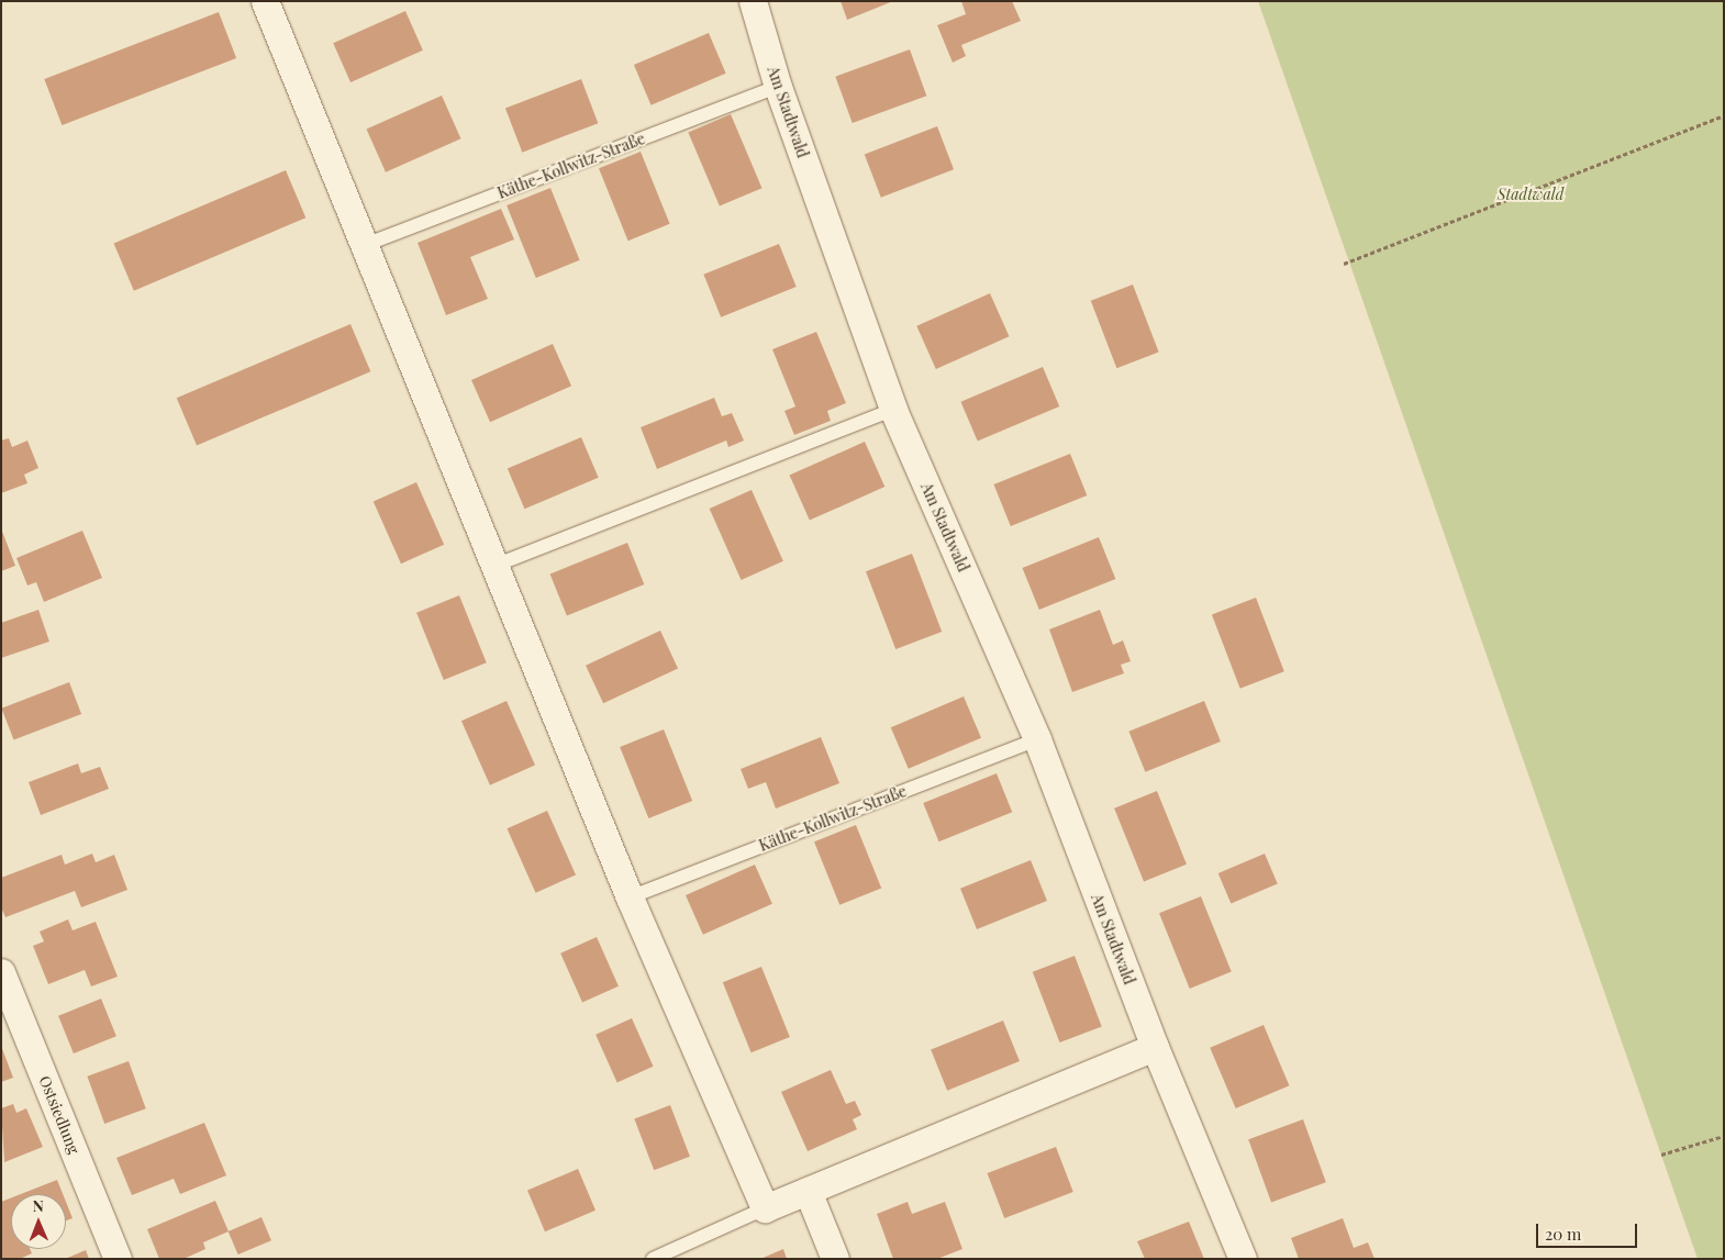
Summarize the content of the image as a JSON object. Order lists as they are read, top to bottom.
{
  "streets": {
    "street": ["Am Stadtwald", "Ostsiedlung"],
    "lane": ["Käthe-Kollwitz-Straße"]
  },
  "crossings": [
    ["Am Stadtwald", "Käthe-Kollwitz-Straße"]
  ],
  "parks": ["Stadtwald"],
  "scale_bar": "20 m",
  "north": "top"
}
